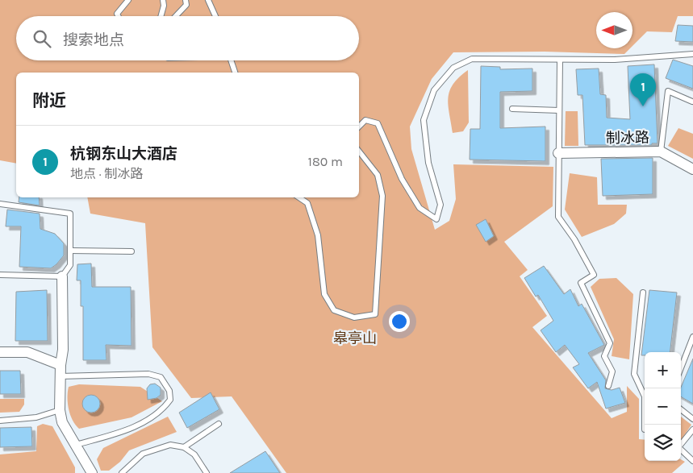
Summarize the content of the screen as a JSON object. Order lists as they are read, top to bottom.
{
  "streets": {
    "street": ["制冰路"]
  },
  "parks": ["皋亭山"],
  "north": "left",
  "page": {
    "search": "搜索地点",
    "heading": "附近",
    "pins": "1",
    "list": [
      {
        "mark": "1",
        "name": "杭钢东山大酒店",
        "note": "地点 · 制冰路",
        "value": "180 m"
      }
    ],
    "map_buttons": ["+", "−"]
  }
}
